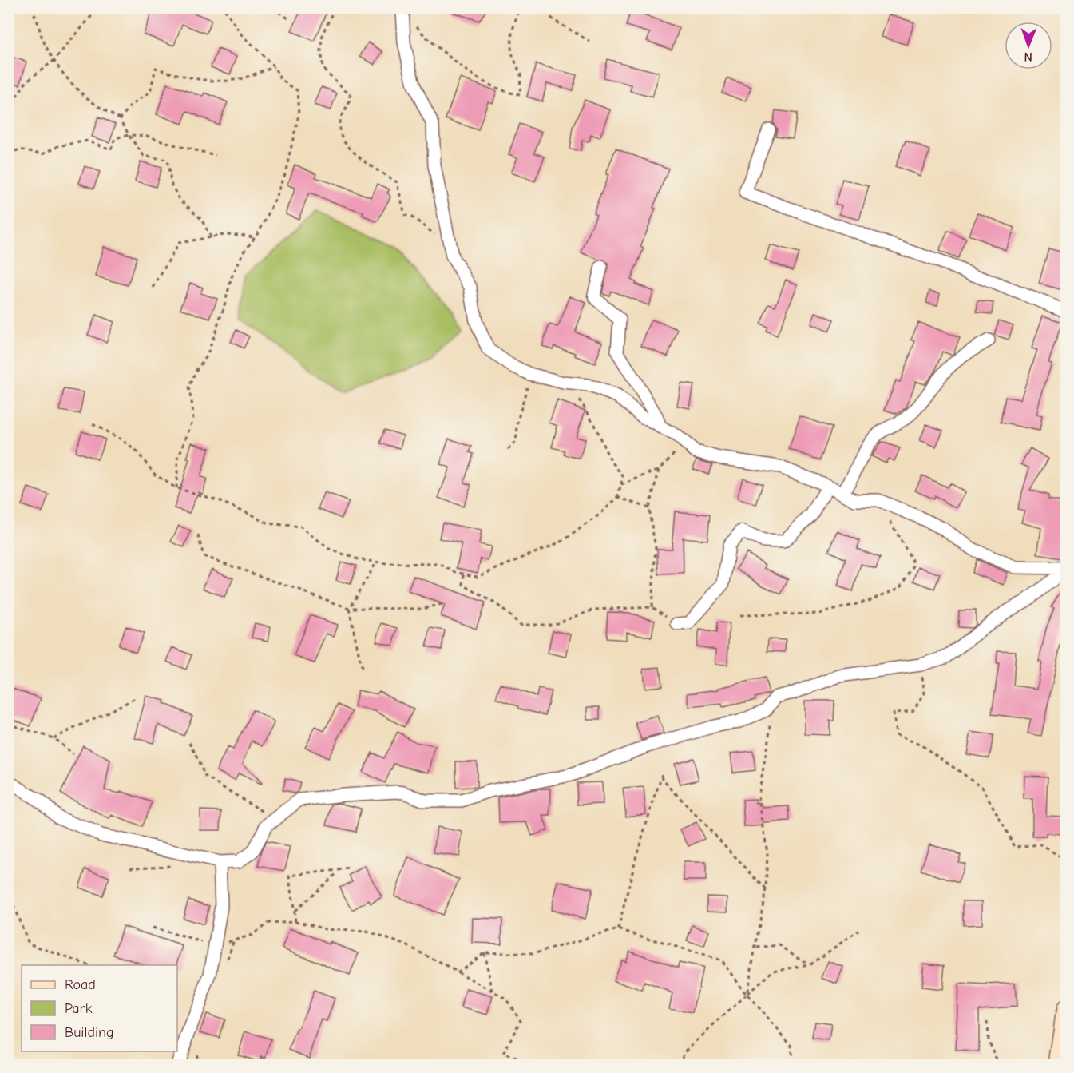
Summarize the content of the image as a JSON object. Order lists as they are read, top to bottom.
{
  "legend": ["Road", "Park", "Building"],
  "north": "bottom"
}
